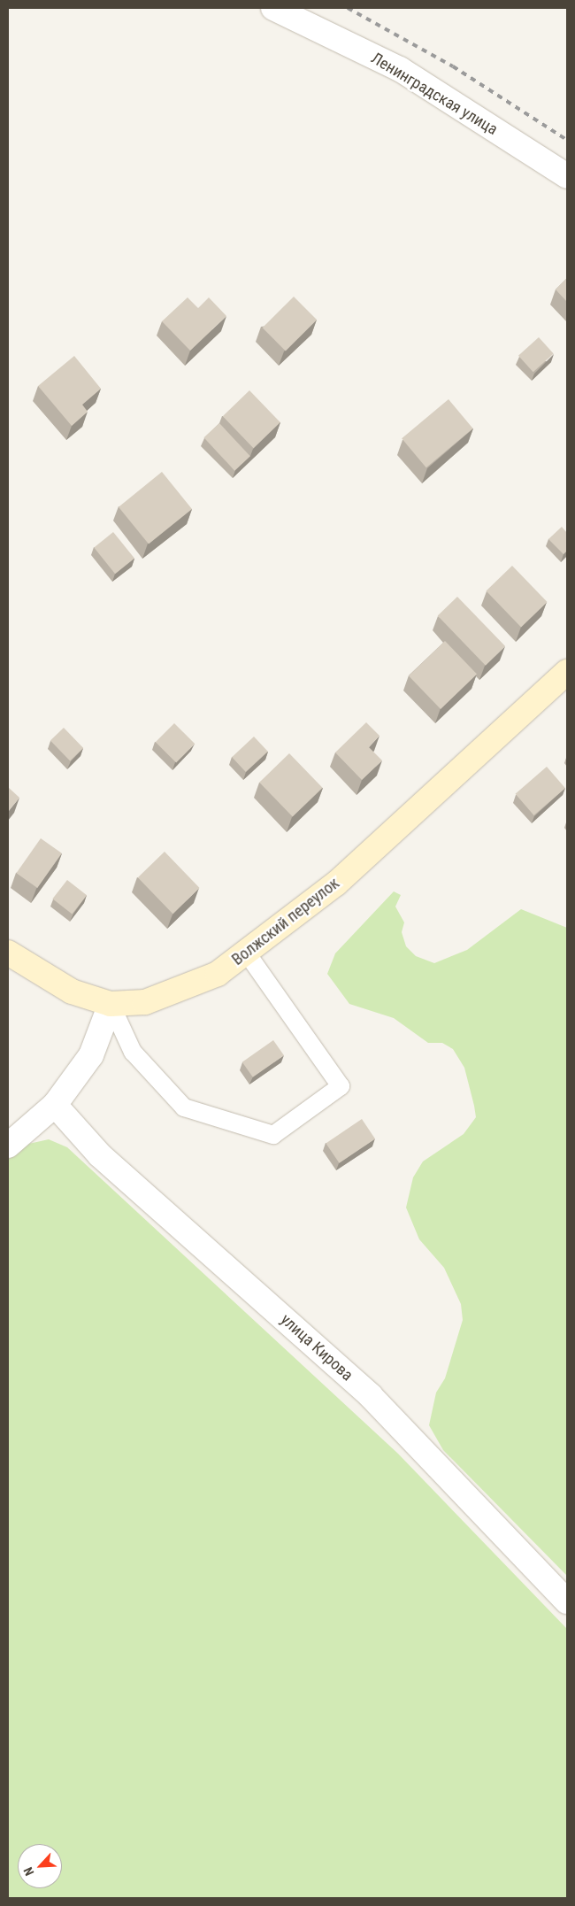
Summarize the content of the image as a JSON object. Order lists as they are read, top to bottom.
{
  "streets": {
    "main road": ["Волжский переулок"],
    "street": ["Ленинградская улица", "улица Кирова"]
  },
  "north": "bottom left"
}
